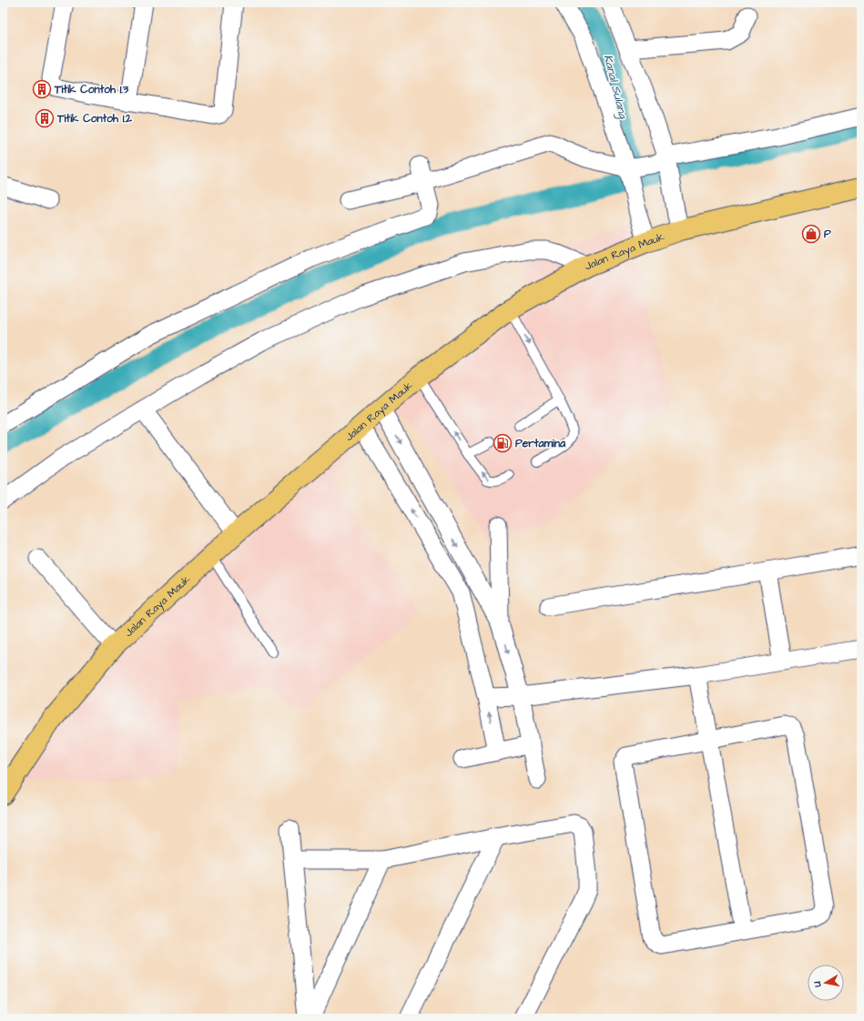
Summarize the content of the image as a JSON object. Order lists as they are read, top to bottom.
{
  "streets": {
    "main road": ["Jalan Raya Mauk"]
  },
  "water": ["Kanal Sulang"],
  "places": {
    "building": ["Titik Contoh 1.3", "Titik Contoh 1.2"],
    "shop": ["P"],
    "fuel station": ["Pertamina"]
  },
  "north": "left"
}
